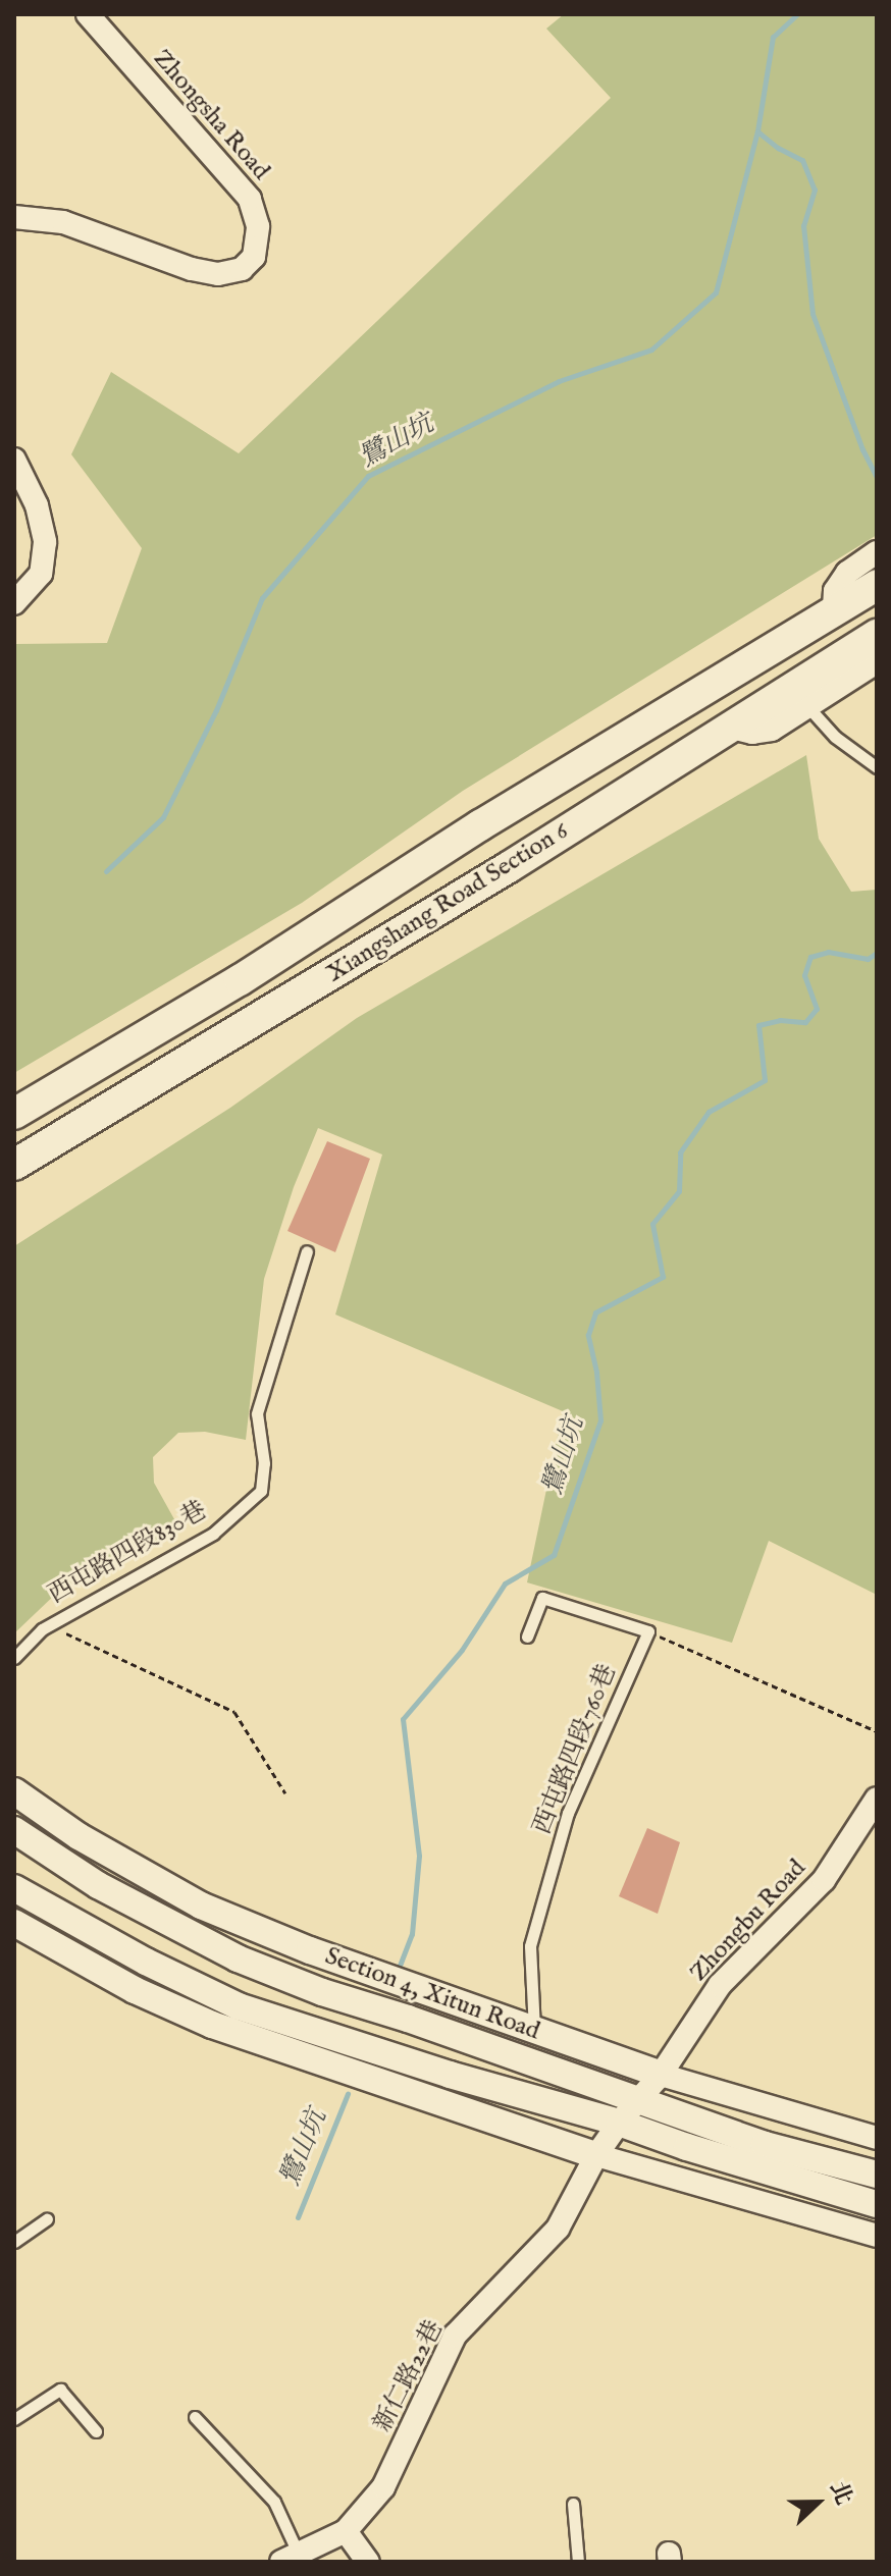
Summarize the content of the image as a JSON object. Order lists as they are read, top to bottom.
{
  "streets": {
    "main road": ["Xiangshang Road Section 6"],
    "street": [
      "Zhongsha Road",
      "Zhongbu Road",
      "Section 4, Xitun Road",
      "新仁路22巷"
    ],
    "lane": ["西屯路四段830巷", "西屯路四段760巷"]
  },
  "crossings": [
    ["西屯路四段760巷", "Section 4, Xitun Road"],
    ["Zhongbu Road", "Section 4, Xitun Road"],
    ["Zhongbu Road", "新仁路22巷"]
  ],
  "water": ["鷺山坑"],
  "north": "right"
}
